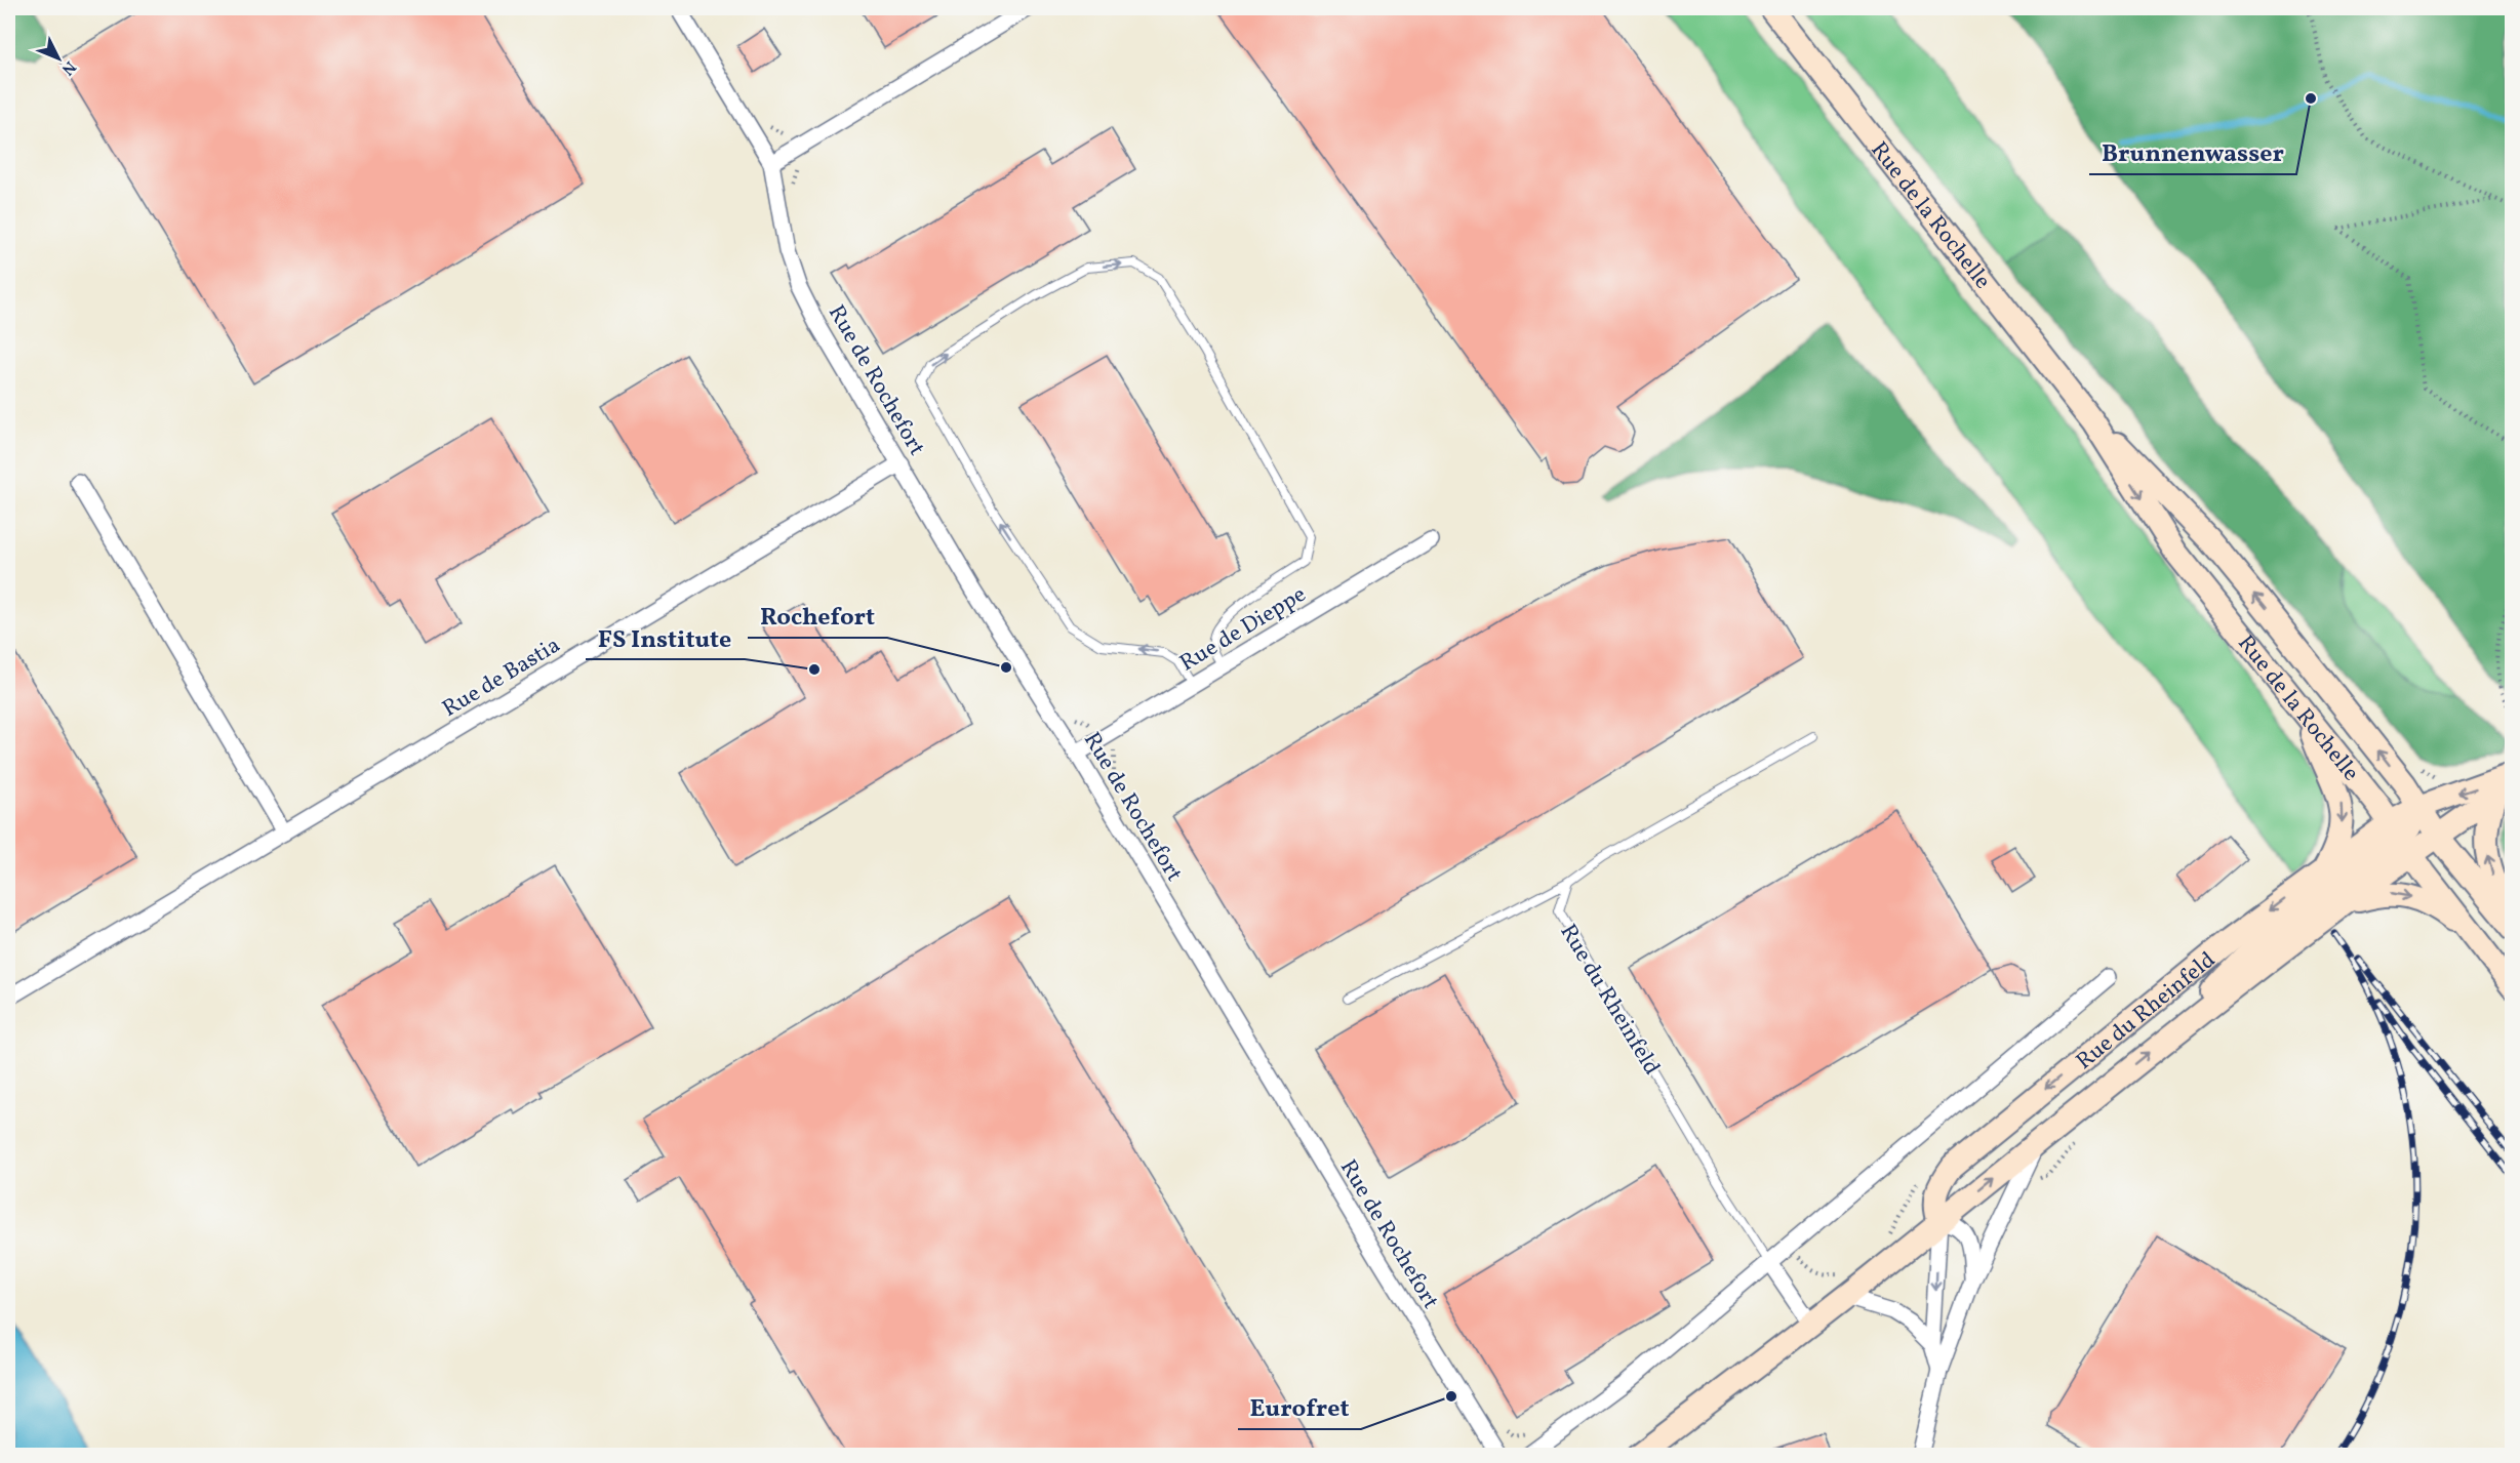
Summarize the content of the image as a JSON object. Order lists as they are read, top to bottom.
{
  "streets": {
    "street": [
      "Rue de la Rochelle",
      "Rue de Rochefort",
      "Rue de Dieppe",
      "Rue de Bastia",
      "Rue du Rheinfeld"
    ]
  },
  "crossings": [
    ["Rue de la Rochelle", "Rue du Rheinfeld"],
    ["Rue de Rochefort", "Rue de Dieppe"],
    ["Rue de Rochefort", "Rue de Bastia"]
  ],
  "places": [
    "Brunnenwasser",
    "Rochefort",
    "FS Institute",
    "Eurofret"
  ],
  "north": "bottom right"
}
